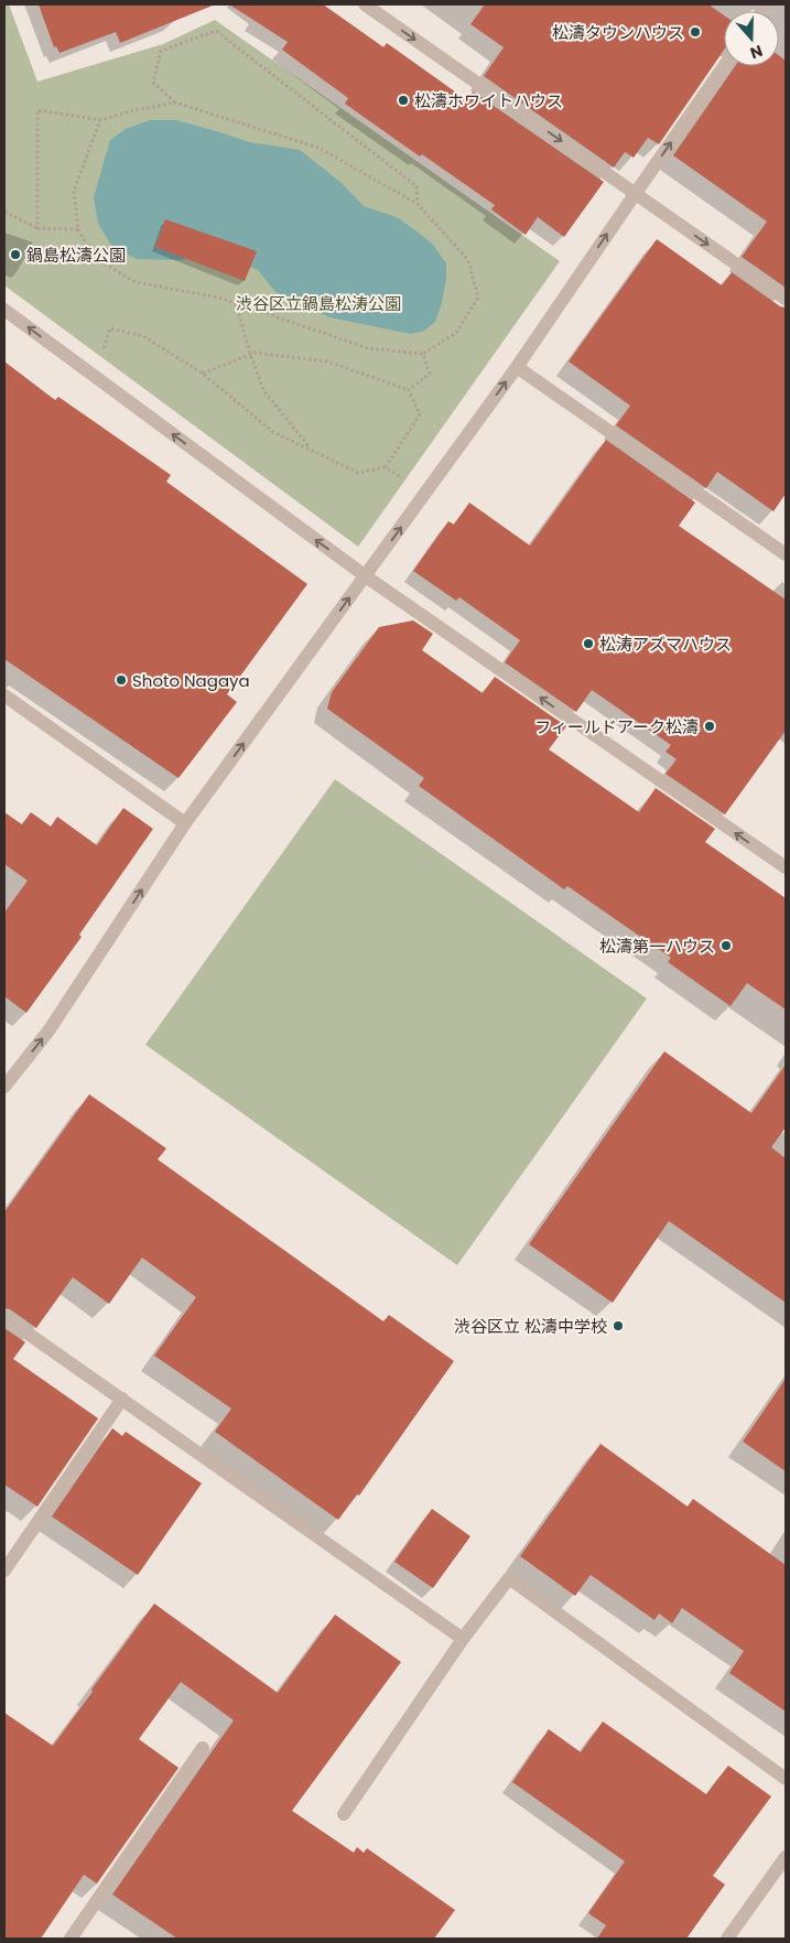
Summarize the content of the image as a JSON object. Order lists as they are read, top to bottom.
{
  "parks": ["渋谷区立鍋島松涛公園"],
  "places": [
    "松濤タウンハウス",
    "松濤ホワイトハウス",
    "鍋島松濤公園",
    "松涛アズマハウス",
    "Shoto Nagaya",
    "フィールドアーク松濤",
    "松濤第一ハウス",
    "渋谷区立 松濤中学校"
  ],
  "north": "bottom"
}
